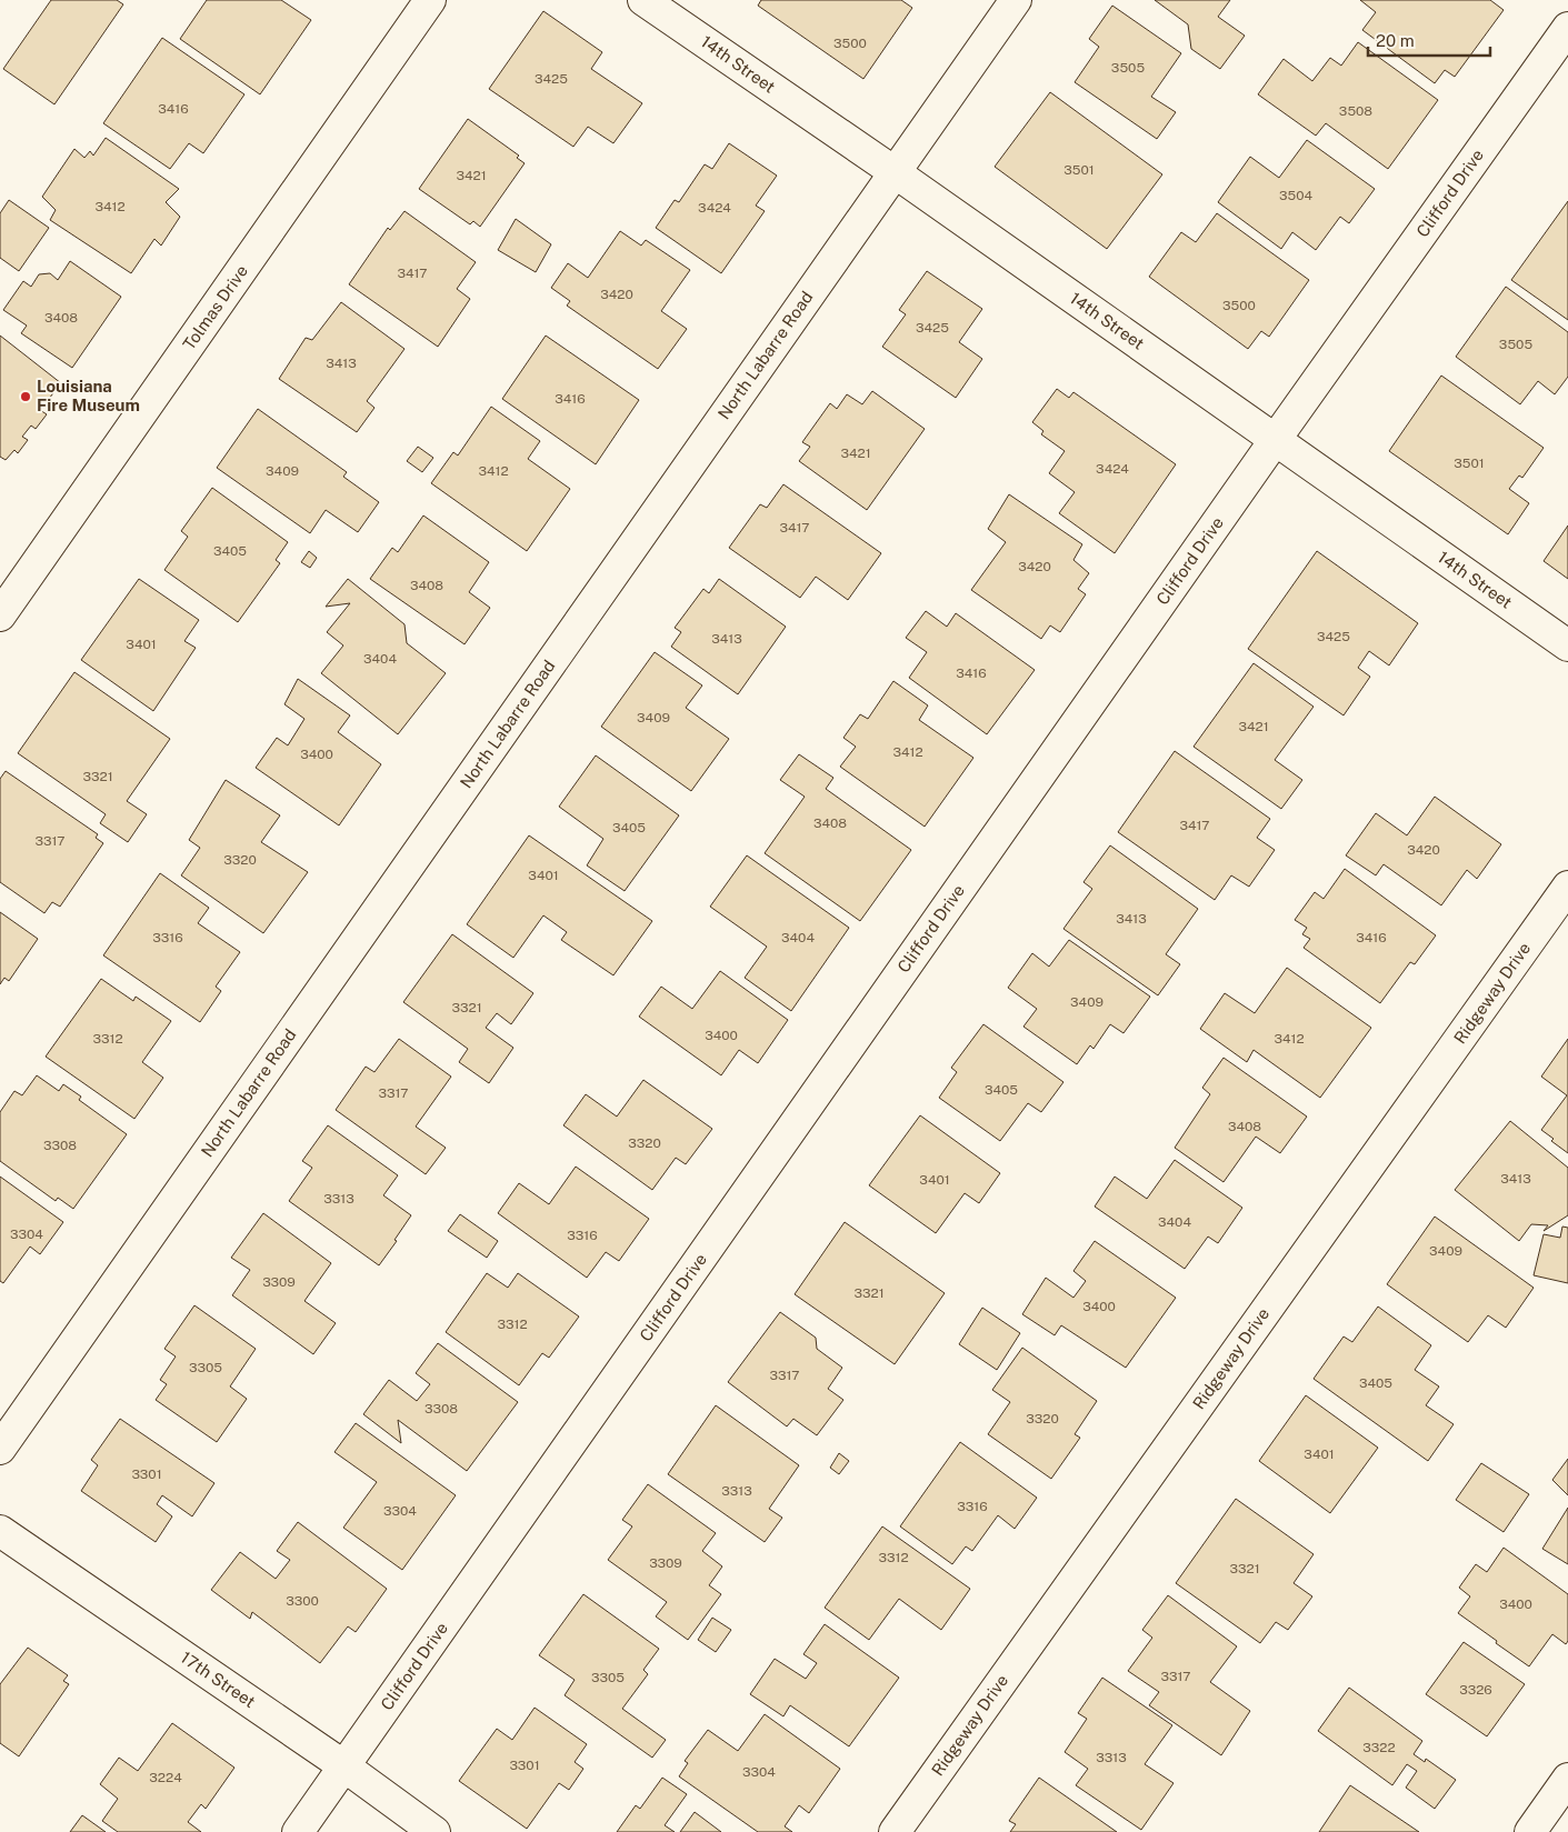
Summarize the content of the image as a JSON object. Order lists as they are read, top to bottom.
{
  "streets": {
    "street": [
      "14th Street",
      "Clifford Drive",
      "Tolmas Drive",
      "North Labarre Road",
      "Ridgeway Drive",
      "17th Street"
    ]
  },
  "crossings": [
    ["14th Street", "Clifford Drive"],
    ["14th Street", "North Labarre Road"],
    ["Clifford Drive", "17th Street"]
  ],
  "places": ["Louisiana Fire Museum"],
  "house_numbers": [
    "3500",
    "3505",
    "3425",
    "3416",
    "3508",
    "3501",
    "3421",
    "3504",
    "3412",
    "3424",
    "3417",
    "3420",
    "3500",
    "3408",
    "3425",
    "3505",
    "3413",
    "3416",
    "3421",
    "3501",
    "3424",
    "3409",
    "3412",
    "3417",
    "3405",
    "3420",
    "3408",
    "3425",
    "3413",
    "3401",
    "3404",
    "3416",
    "3409",
    "3421",
    "3412",
    "3400",
    "3321",
    "3408",
    "3417",
    "3405",
    "3317",
    "3420",
    "3320",
    "3401",
    "3413",
    "3316",
    "3404",
    "3416",
    "3409",
    "3321",
    "3400",
    "3312",
    "3412",
    "3405",
    "3317",
    "3408",
    "3320",
    "3308",
    "3413",
    "3401",
    "3313",
    "3404",
    "3304",
    "3316",
    "3409",
    "3309",
    "3321",
    "3400",
    "3312",
    "3305",
    "3317",
    "3405",
    "3308",
    "3320",
    "3401",
    "3301",
    "3313",
    "3316",
    "3304",
    "3312",
    "3309",
    "3321",
    "3300",
    "3400",
    "3317",
    "3305",
    "3326",
    "3322",
    "3313",
    "3301",
    "3304",
    "3224"
  ],
  "scale_bar": "20 m"
}
